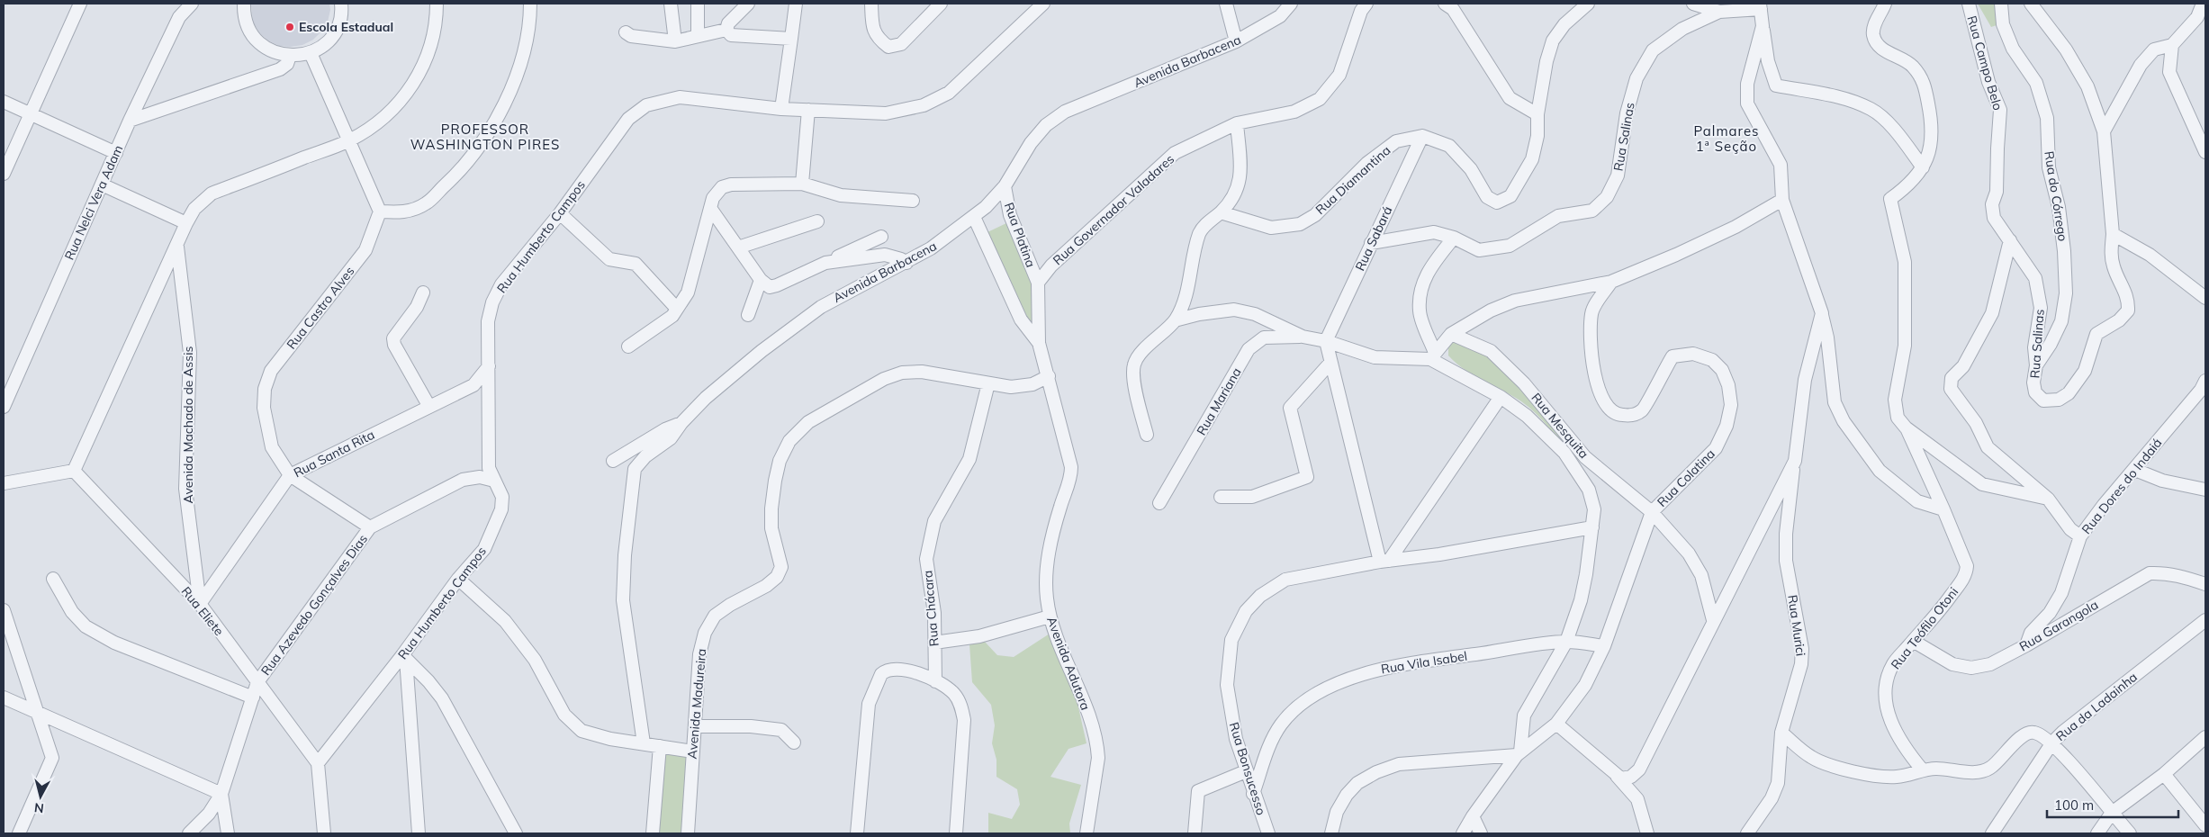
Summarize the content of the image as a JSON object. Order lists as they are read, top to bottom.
{
  "streets": {
    "street": [
      "Avenida Barbacena",
      "Rua Campo Belo",
      "Rua Salinas",
      "Rua Diamantina",
      "Rua do Córrego",
      "Rua Nelci Vera Adam",
      "Rua Governador Valadares",
      "Rua Platina",
      "Rua Humberto Campos",
      "Rua Sabará",
      "Rua Castro Alves",
      "Rua Mariana",
      "Avenida Machado de Assis",
      "Rua Mesquita",
      "Rua Santa Rita",
      "Rua Colatina",
      "Rua Dores do Indaiá",
      "Rua Azevedo Gonçalves Dias",
      "Rua Chácara",
      "Rua Eliete",
      "Rua Murici",
      "Rua Garangola",
      "Rua Teófilo Otoni",
      "Rua Vila Isabel",
      "Avenida Adutora",
      "Avenida Madureira",
      "Rua da Ladainha",
      "Rua Bonsucesso"
    ]
  },
  "crossings": [
    ["Avenida Barbacena", "Rua Platina"],
    ["Rua Campo Belo", "Rua Salinas"],
    ["Rua Salinas", "Rua do Córrego"],
    ["Rua Salinas", "Rua Sabará"],
    ["Rua Diamantina", "Rua Sabará"],
    ["Rua Governador Valadares", "Rua Platina"],
    ["Rua Governador Valadares", "Avenida Adutora"],
    ["Rua Platina", "Avenida Adutora"],
    ["Rua Humberto Campos", "Rua Santa Rita"],
    ["Rua Humberto Campos", "Rua Azevedo Gonçalves Dias"],
    ["Rua Humberto Campos", "Rua Eliete"],
    ["Rua Castro Alves", "Rua Santa Rita"],
    ["Rua Castro Alves", "Rua Azevedo Gonçalves Dias"],
    ["Avenida Machado de Assis", "Rua Santa Rita"],
    ["Avenida Machado de Assis", "Rua Eliete"],
    ["Rua Mesquita", "Rua Colatina"],
    ["Rua Santa Rita", "Rua Eliete"],
    ["Rua Colatina", "Rua Vila Isabel"],
    ["Rua Dores do Indaiá", "Rua Garangola"],
    ["Rua Azevedo Gonçalves Dias", "Rua Eliete"],
    ["Rua Chácara", "Avenida Madureira"],
    ["Rua Garangola", "Rua Teófilo Otoni"],
    ["Rua Vila Isabel", "Rua Bonsucesso"],
    ["Avenida Adutora", "Avenida Madureira"]
  ],
  "districts": ["PROFESSOR WASHINGTON PIRES", "Palmares 1ª Seção"],
  "places": ["Escola Estadual"],
  "scale_bar": "100 m",
  "north": "bottom"
}
